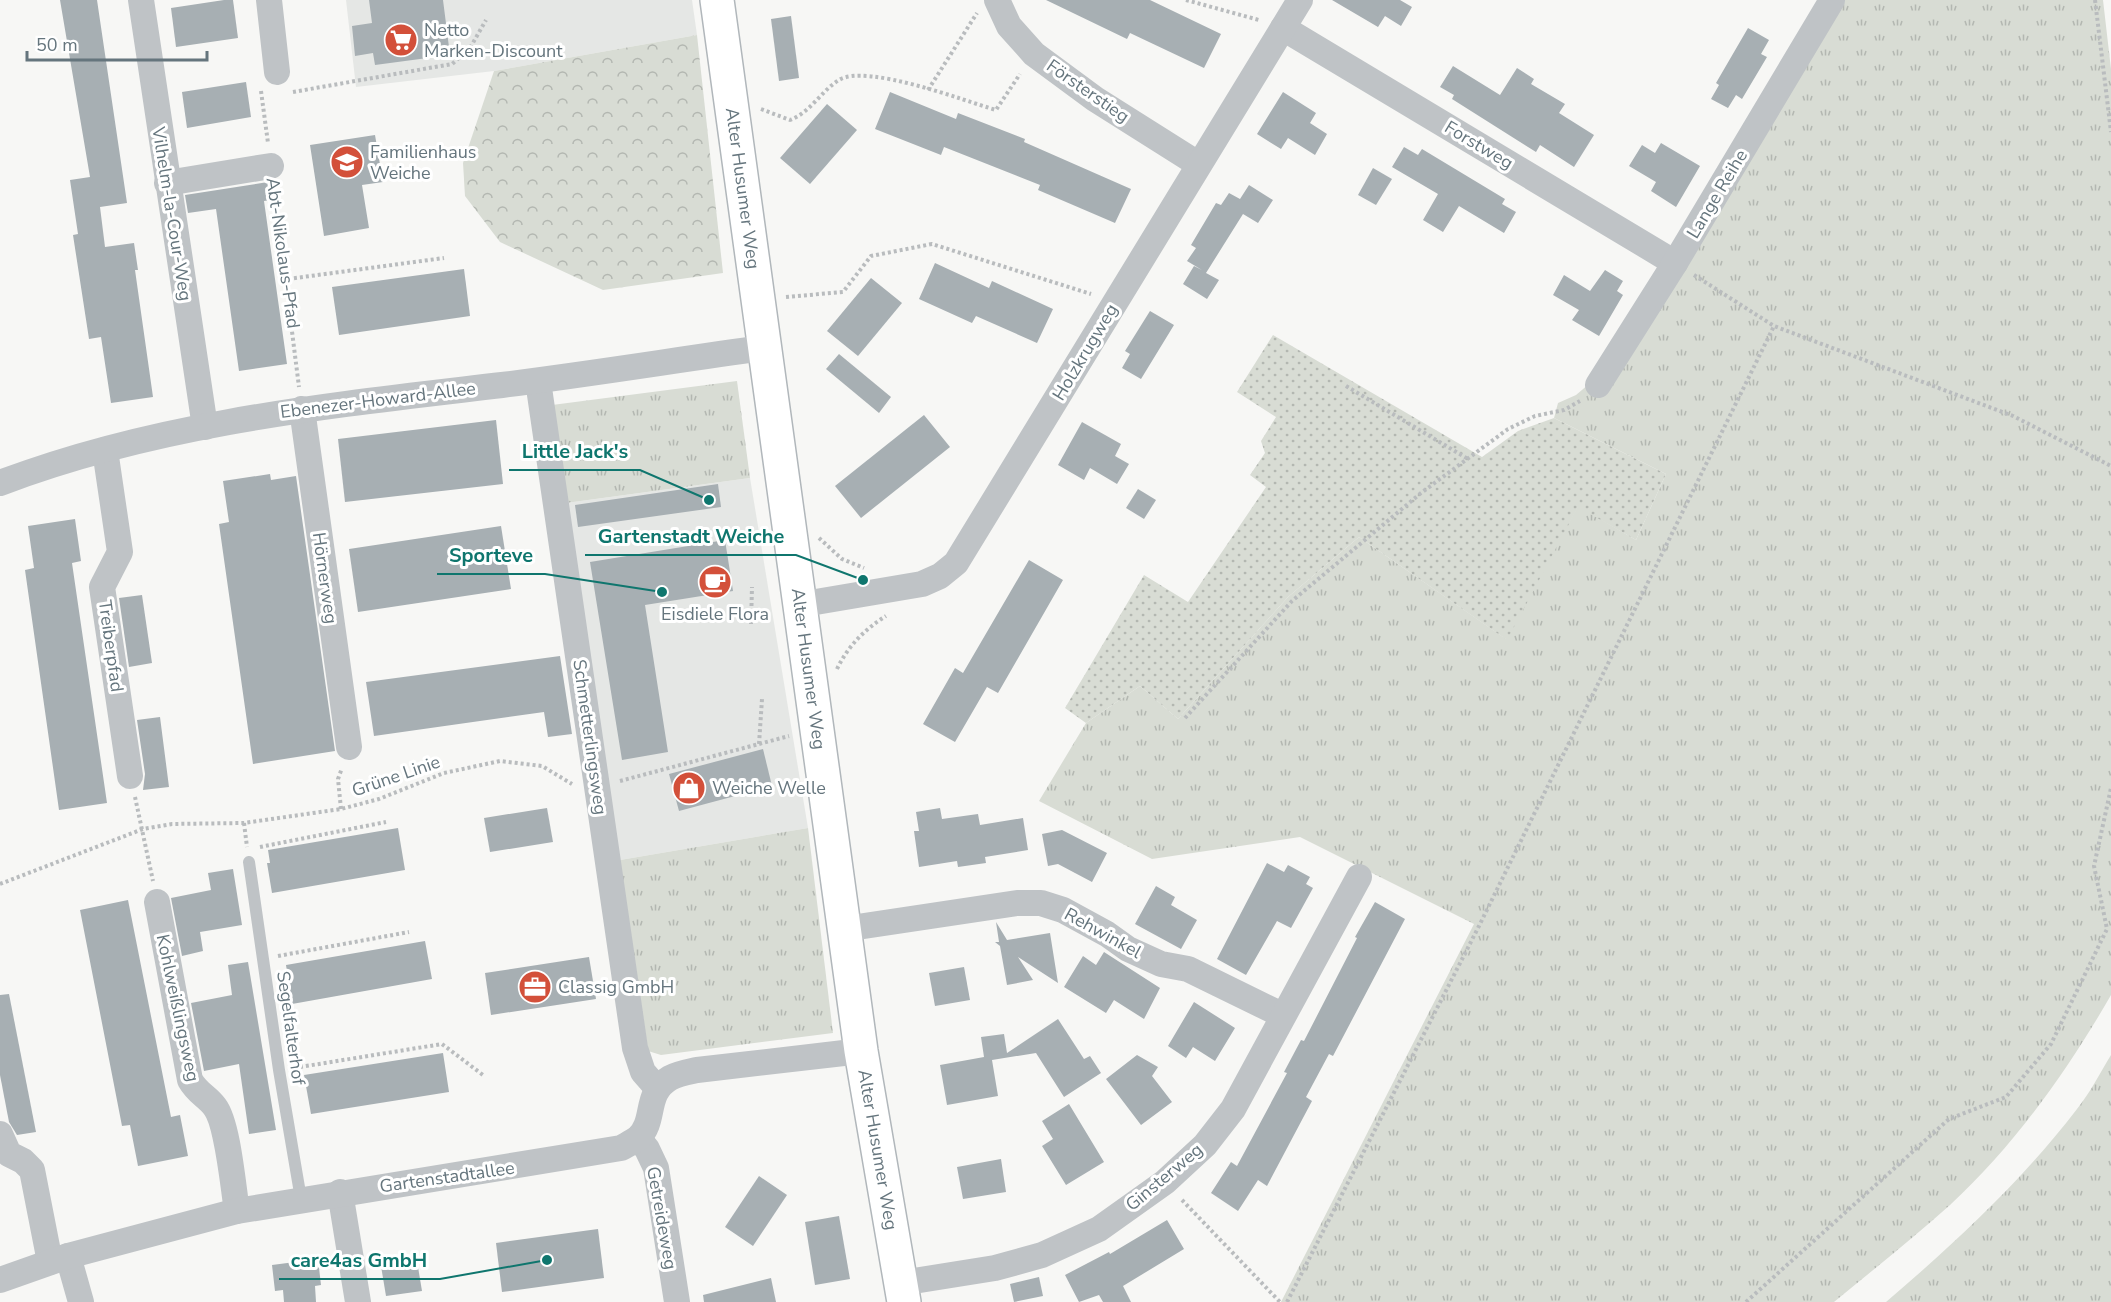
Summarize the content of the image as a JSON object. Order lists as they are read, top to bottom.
{
  "streets": {
    "street": [
      "Försterstieg",
      "Forstweg",
      "Alter Husumer Weg",
      "Lange Reihe",
      "Vilhelm-la-Cour-Weg",
      "Abt-Nikolaus-Pfad",
      "Holzkrugweg",
      "Ebenezer-Howard-Allee",
      "Hörnerweg",
      "Treiberpfad",
      "Schmetterlingsweg",
      "Rehwinkel",
      "Kohlweißlingsweg",
      "Gartenstadtallee",
      "Ginsterweg",
      "Getreideweg"
    ],
    "lane": ["Segelfalterhof"],
    "path": ["Grüne Linie"]
  },
  "crossings": [
    ["Försterstieg", "Holzkrugweg"],
    ["Forstweg", "Lange Reihe"],
    ["Forstweg", "Holzkrugweg"],
    ["Alter Husumer Weg", "Holzkrugweg"],
    ["Alter Husumer Weg", "Ebenezer-Howard-Allee"],
    ["Alter Husumer Weg", "Rehwinkel"],
    ["Alter Husumer Weg", "Ginsterweg"],
    ["Vilhelm-la-Cour-Weg", "Abt-Nikolaus-Pfad"],
    ["Vilhelm-la-Cour-Weg", "Ebenezer-Howard-Allee"],
    ["Abt-Nikolaus-Pfad", "Ebenezer-Howard-Allee"],
    ["Abt-Nikolaus-Pfad", "Hörnerweg"],
    ["Ebenezer-Howard-Allee", "Hörnerweg"],
    ["Ebenezer-Howard-Allee", "Treiberpfad"],
    ["Ebenezer-Howard-Allee", "Schmetterlingsweg"],
    ["Schmetterlingsweg", "Grüne Linie"],
    ["Rehwinkel", "Ginsterweg"],
    ["Kohlweißlingsweg", "Gartenstadtallee"],
    ["Segelfalterhof", "Gartenstadtallee"],
    ["Gartenstadtallee", "Getreideweg"]
  ],
  "places": {
    "supermarket": ["Netto Marken-Discount"],
    "school or university": ["Familienhaus Weiche"],
    "other": [
      "Little Jack's",
      "Gartenstadt Weiche",
      "Sporteve",
      "care4as GmbH"
    ],
    "cafe": ["Eisdiele Flora"],
    "shop": ["Weiche Welle"],
    "office": ["Classig GmbH"]
  },
  "scale_bar": "50 m"
}
